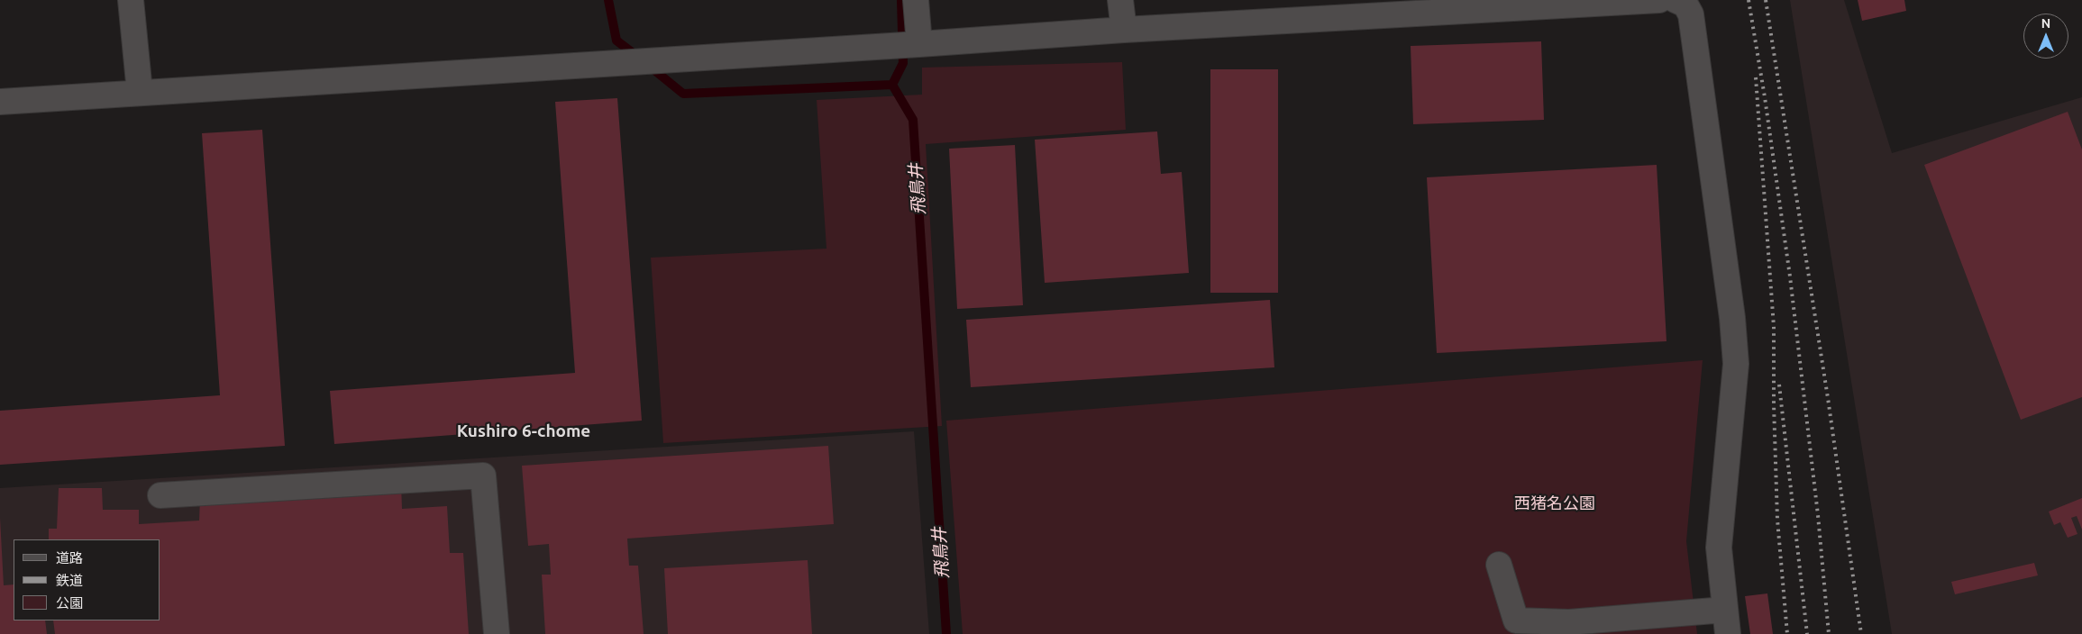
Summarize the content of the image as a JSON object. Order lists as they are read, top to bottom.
{
  "districts": ["Kushiro 6-chome"],
  "water": ["飛鳥井"],
  "parks": ["西猪名公園"],
  "legend": ["道路", "鉄道", "公園"],
  "north": "top"
}
